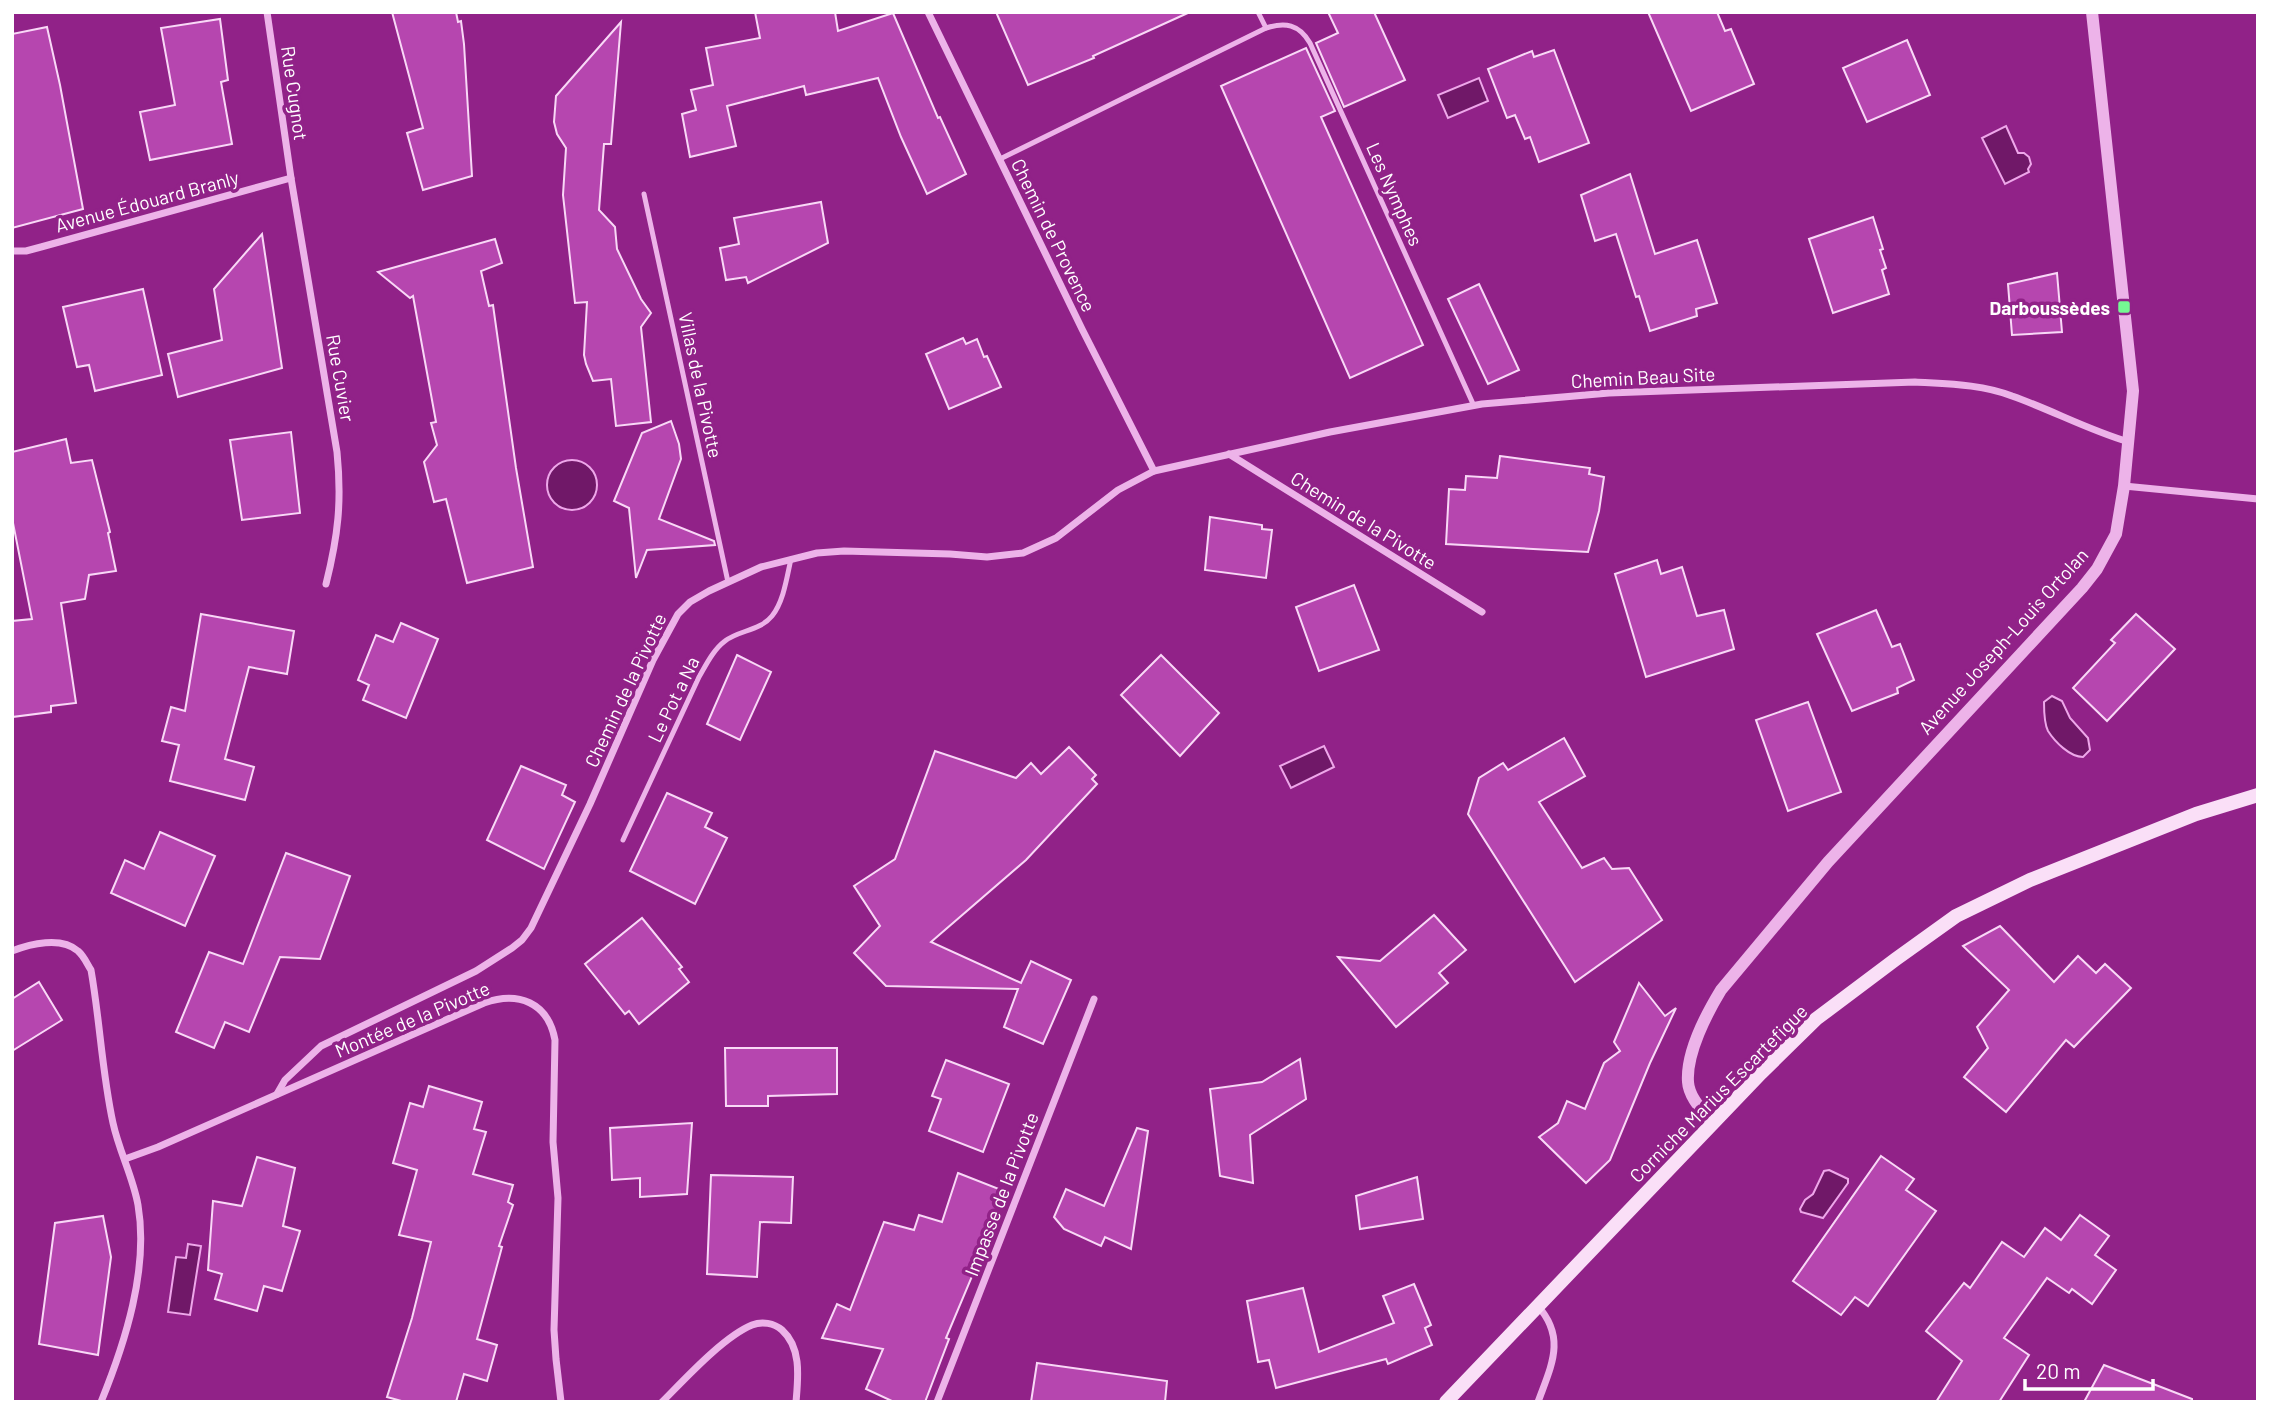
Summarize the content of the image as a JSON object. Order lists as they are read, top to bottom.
{
  "streets": {
    "main road": ["Corniche Marius Escartefigue"],
    "street": [
      "Rue Cugnot",
      "Avenue Édouard Branly",
      "Chemin de Provence",
      "Chemin Beau Site",
      "Rue Cuvier",
      "Chemin de la Pivotte",
      "Avenue Joseph-Louis Ortolan",
      "Montée de la Pivotte",
      "Impasse de la Pivotte"
    ],
    "lane": ["Les Nymphes", "Villas de la Pivotte", "Le Pot a Na"]
  },
  "crossings": [
    ["Rue Cugnot", "Avenue Édouard Branly"],
    ["Rue Cugnot", "Rue Cuvier"],
    ["Les Nymphes", "Chemin de Provence"],
    ["Les Nymphes", "Chemin Beau Site"],
    ["Avenue Édouard Branly", "Rue Cuvier"],
    ["Chemin de Provence", "Chemin Beau Site"],
    ["Chemin de Provence", "Chemin de la Pivotte"],
    ["Chemin Beau Site", "Chemin de la Pivotte"],
    ["Chemin Beau Site", "Avenue Joseph-Louis Ortolan"],
    ["Villas de la Pivotte", "Chemin de la Pivotte"],
    ["Chemin de la Pivotte", "Le Pot a Na"],
    ["Chemin de la Pivotte", "Montée de la Pivotte"],
    ["Avenue Joseph-Louis Ortolan", "Corniche Marius Escartefigue"]
  ],
  "places": {
    "transit": ["Darboussèdes"]
  },
  "scale_bar": "20 m"
}
